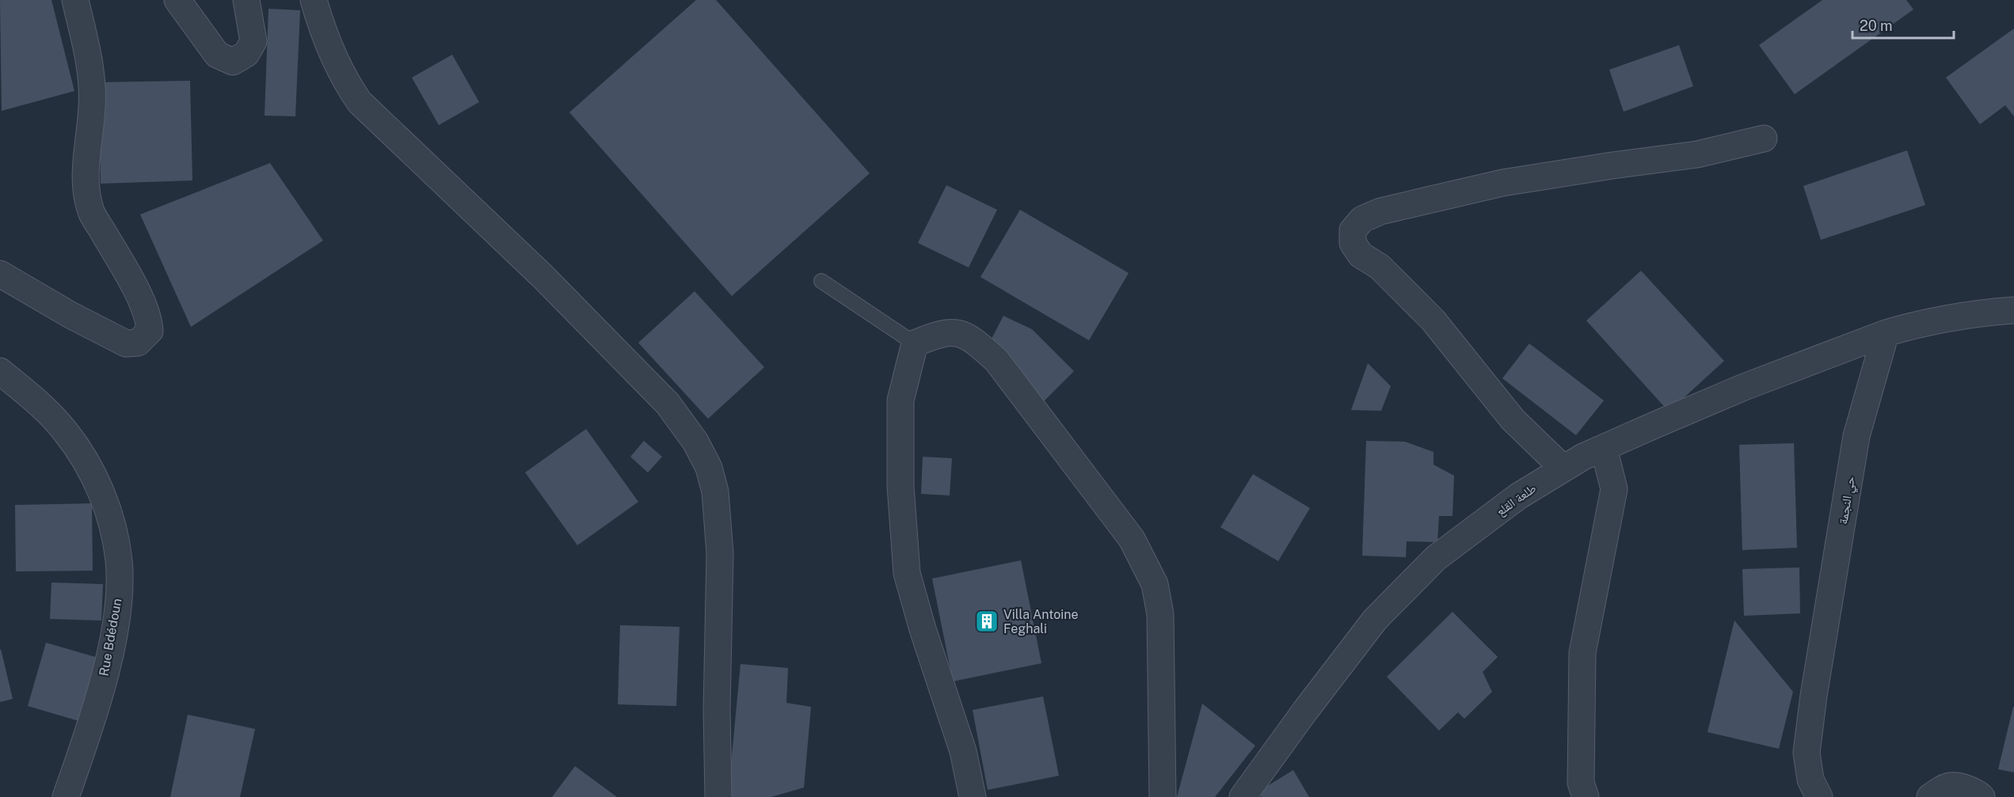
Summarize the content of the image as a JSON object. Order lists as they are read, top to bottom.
{
  "streets": {
    "street": ["طلعة القلع", "حي النجمة", "Rue Bdédoun"]
  },
  "crossings": [
    ["طلعة القلع", "حي النجمة"]
  ],
  "places": {
    "building": ["Villa Antoine Feghali"]
  },
  "scale_bar": "20 m"
}
